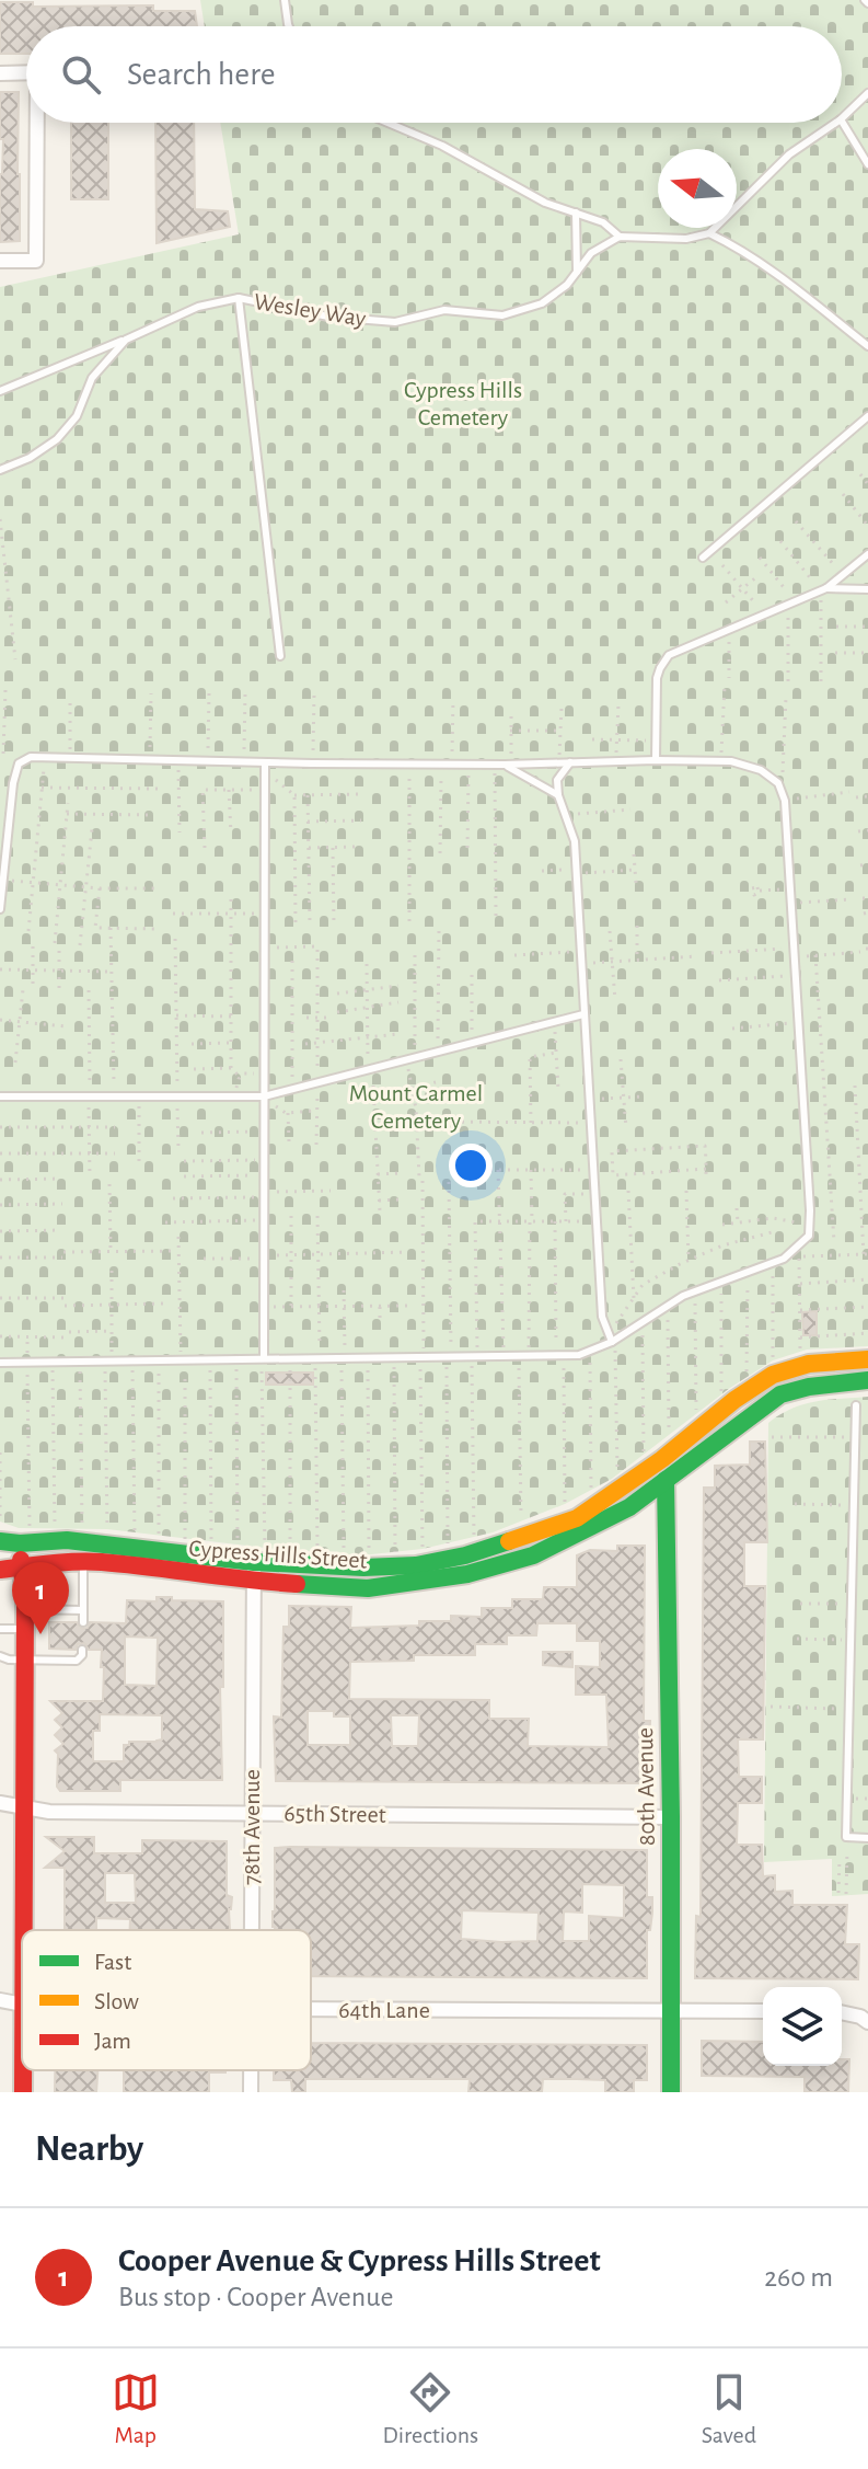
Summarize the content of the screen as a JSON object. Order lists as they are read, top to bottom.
{
  "streets": {
    "street": [
      "Cypress Hills Street",
      "80th Avenue",
      "65th Street",
      "78th Avenue",
      "64th Lane"
    ],
    "lane": ["Wesley Way"]
  },
  "crossings": [
    ["Cypress Hills Street", "80th Avenue"],
    ["Cypress Hills Street", "78th Avenue"],
    ["80th Avenue", "65th Street"],
    ["80th Avenue", "64th Lane"],
    ["65th Street", "78th Avenue"]
  ],
  "parks": ["Cypress Hills Cemetery", "Mount Carmel Cemetery"],
  "legend": ["Fast", "Slow", "Jam"],
  "north": "left",
  "page": {
    "search": "Search here",
    "pins": "1",
    "heading": "Nearby",
    "list": [
      {
        "mark": "1",
        "name": "Cooper Avenue & Cypress Hills Street",
        "note": "Bus stop · Cooper Avenue",
        "value": "260 m"
      }
    ],
    "nav": ["Map", "Directions", "Saved"]
  }
}
